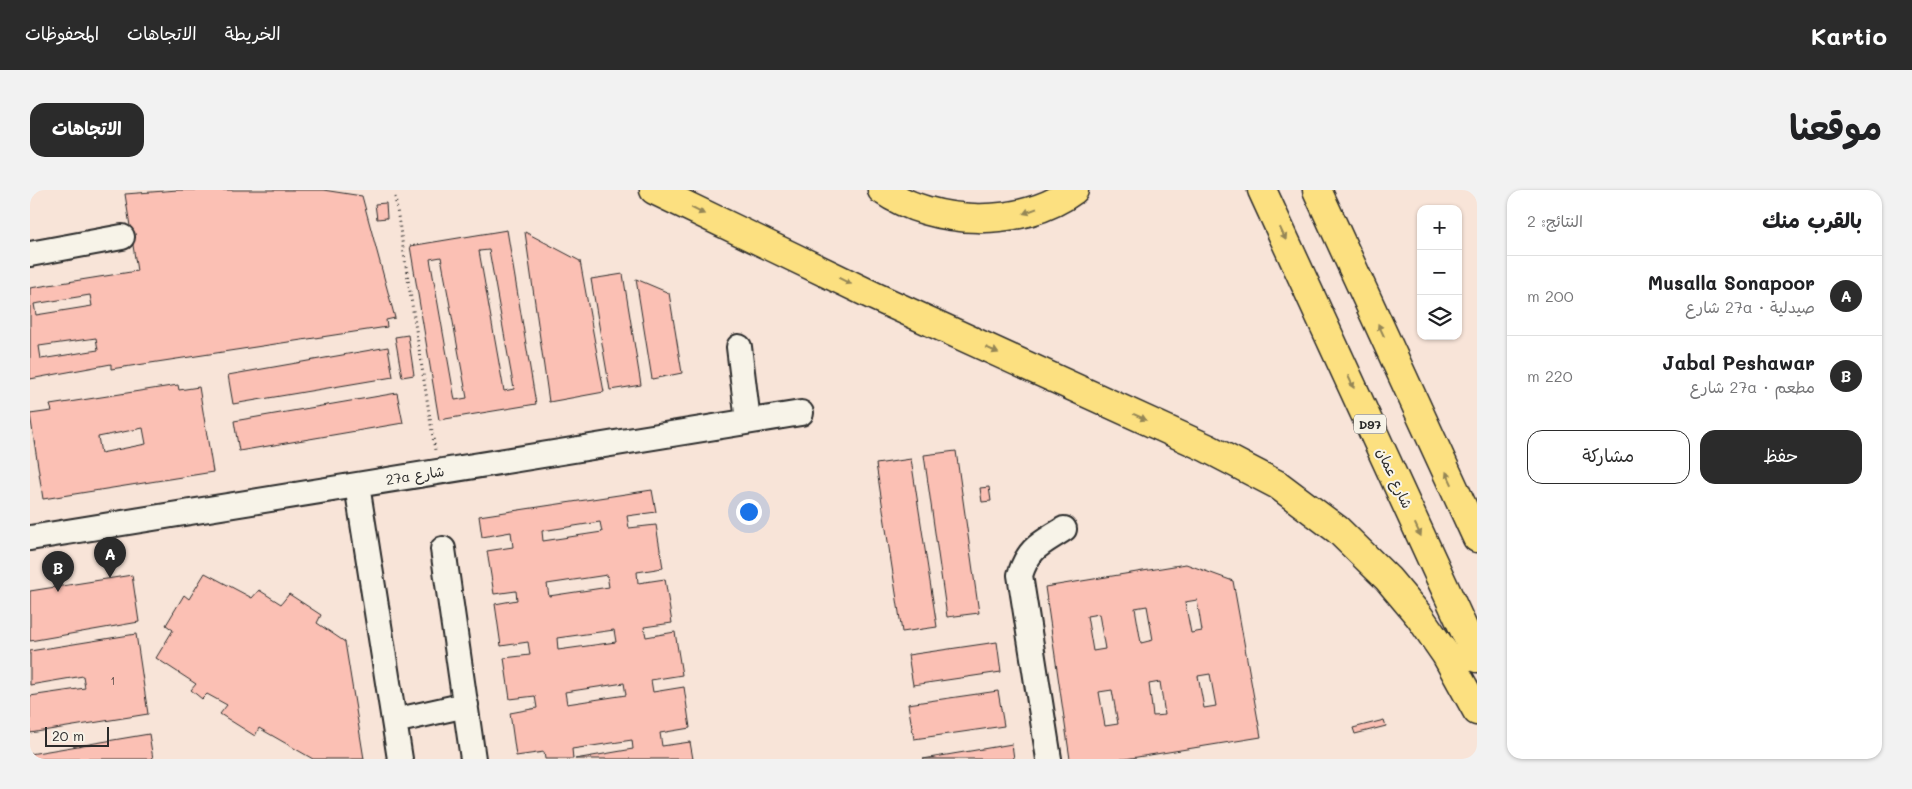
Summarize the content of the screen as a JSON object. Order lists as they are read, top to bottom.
{
  "streets": {
    "main road": ["D97", "شارع عمان"],
    "street": ["27a شارع"]
  },
  "house_numbers": ["1"],
  "scale_bar": "20 m",
  "page": {
    "header": "Kartio",
    "nav": ["الخريطة", "الاتجاهات", "المحفوظات"],
    "title": "موقعنا",
    "buttons": [
      "الاتجاهات",
      ["حفظ", "مشاركة"]
    ],
    "heading": ["بالقرب منك", "النتائج: 2"],
    "map_buttons": ["+", "−"],
    "list": [
      {
        "mark": "A",
        "name": "Musalla Sonapoor",
        "note": "صيدلية · 27a شارع",
        "value": "200 m"
      },
      {
        "mark": "B",
        "name": "Jabal Peshawar",
        "note": "مطعم · 27a شارع",
        "value": "220 m"
      }
    ],
    "pins": ["A", "B"],
    "scale": "20 m"
  }
}
